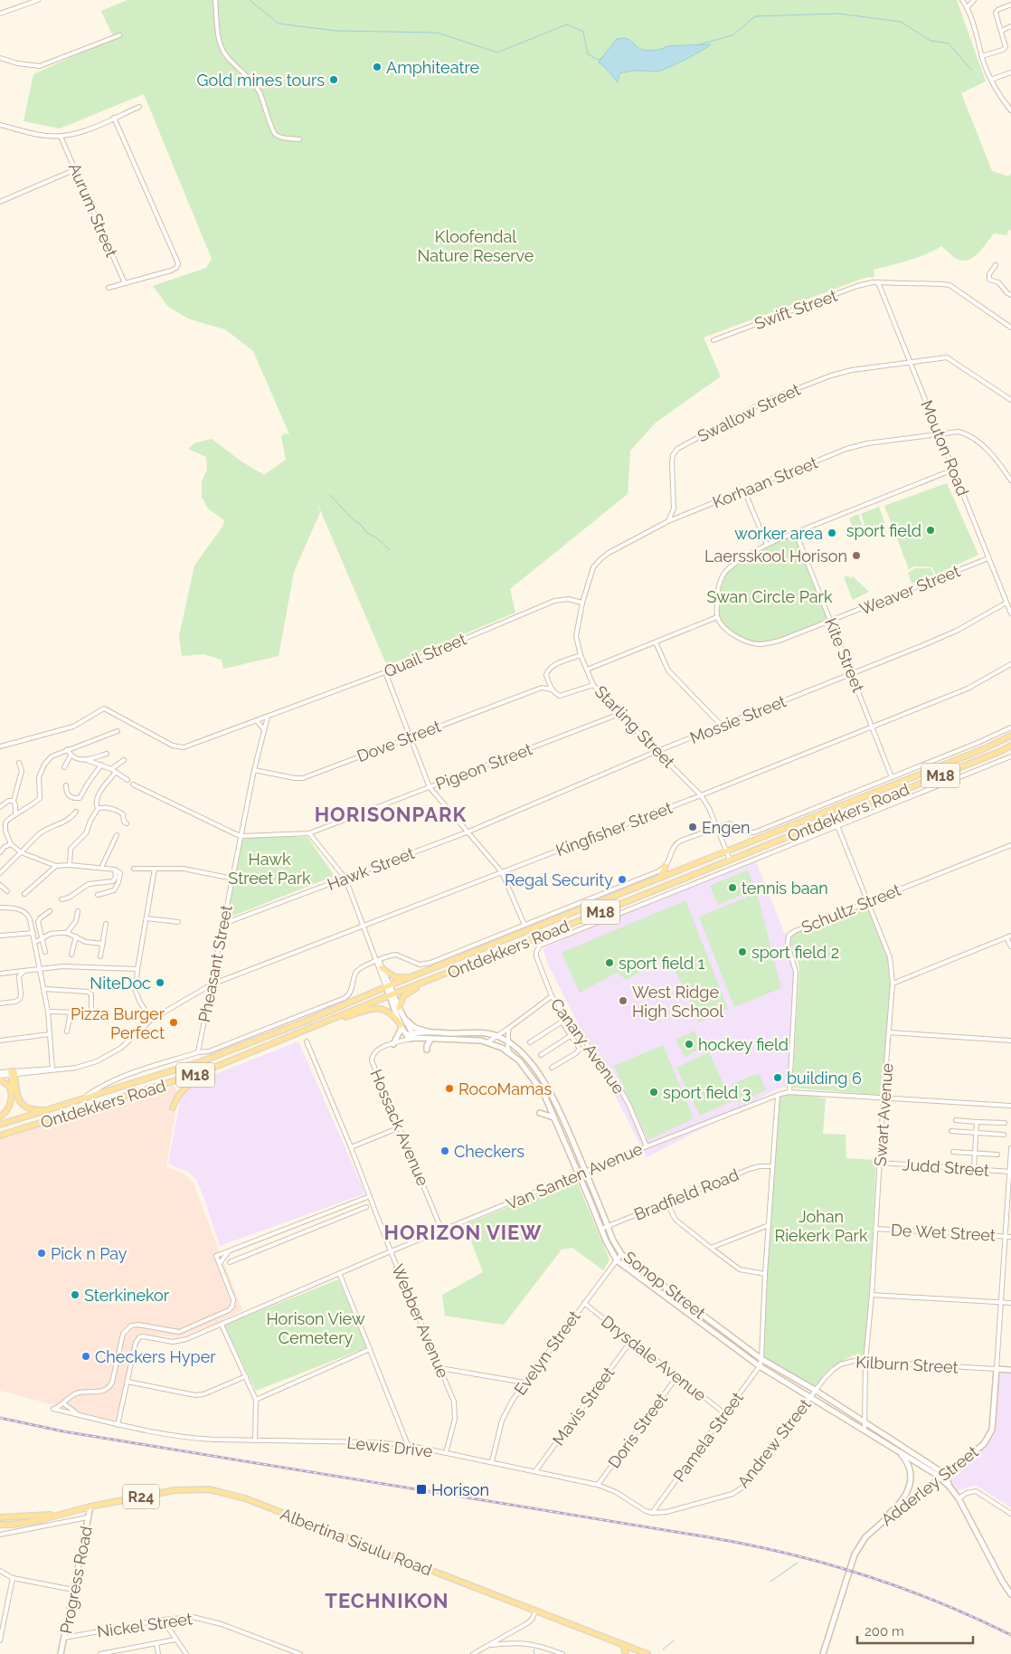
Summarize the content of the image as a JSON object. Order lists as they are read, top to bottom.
{
  "streets": {
    "main road": [
      "M18",
      "Ontdekkers Road",
      "R24",
      "Albertina Sisulu Road"
    ],
    "street": [
      "Aurum Street",
      "Swift Street",
      "Swallow Street",
      "Mouton Road",
      "Korhaan Street",
      "Weaver Street",
      "Quail Street",
      "Kite Street",
      "Mossie Street",
      "Starling Street",
      "Dove Street",
      "Pigeon Street",
      "Kingfisher Street",
      "Hawk Street",
      "Schultz Street",
      "Pheasant Street",
      "Canary Avenue",
      "Swart Avenue",
      "Hossack Avenue",
      "Judd Street",
      "Van Santen Avenue",
      "Bradfield Road",
      "De Wet Street",
      "Sonop Street",
      "Webber Avenue",
      "Evelyn Street",
      "Drysdale Avenue",
      "Kilburn Street",
      "Mavis Street",
      "Doris Street",
      "Pamela Street",
      "Andrew Street",
      "Lewis Drive",
      "Adderley Street",
      "Progress Road",
      "Nickel Street"
    ]
  },
  "crossings": [
    ["Swift Street", "Mouton Road"],
    ["Swallow Street", "Mouton Road"],
    ["Mouton Road", "Korhaan Street"],
    ["Mouton Road", "Weaver Street"],
    ["Mouton Road", "Mossie Street"],
    ["Korhaan Street", "Starling Street"],
    ["Weaver Street", "Kite Street"],
    ["Quail Street", "Starling Street"],
    ["Quail Street", "Pheasant Street"],
    ["Kite Street", "Mossie Street"],
    ["Kite Street", "Ontdekkers Road"],
    ["Kite Street", "Kingfisher Street"],
    ["Mossie Street", "Starling Street"],
    ["Mossie Street", "Hawk Street"],
    ["Starling Street", "Pigeon Street"],
    ["Starling Street", "Ontdekkers Road"],
    ["Starling Street", "Kingfisher Street"],
    ["Dove Street", "Pheasant Street"],
    ["Pigeon Street", "Pheasant Street"],
    ["Ontdekkers Road", "Pheasant Street"],
    ["Ontdekkers Road", "Canary Avenue"],
    ["Ontdekkers Road", "Swart Avenue"],
    ["Kingfisher Street", "Pheasant Street"],
    ["Hawk Street", "Pheasant Street"],
    ["Schultz Street", "Swart Avenue"],
    ["Schultz Street", "Van Santen Avenue"],
    ["Canary Avenue", "Van Santen Avenue"],
    ["Swart Avenue", "Judd Street"],
    ["Swart Avenue", "Van Santen Avenue"],
    ["Swart Avenue", "De Wet Street"],
    ["Swart Avenue", "Sonop Street"],
    ["Swart Avenue", "Kilburn Street"],
    ["Hossack Avenue", "Van Santen Avenue"],
    ["Hossack Avenue", "Sonop Street"],
    ["Van Santen Avenue", "Sonop Street"],
    ["Van Santen Avenue", "Webber Avenue"],
    ["Van Santen Avenue", "Pamela Street"],
    ["Bradfield Road", "Sonop Street"],
    ["Bradfield Road", "Pamela Street"],
    ["Sonop Street", "Evelyn Street"],
    ["Sonop Street", "Kilburn Street"],
    ["Sonop Street", "Pamela Street"],
    ["Sonop Street", "Andrew Street"],
    ["Sonop Street", "Adderley Street"],
    ["Webber Avenue", "Lewis Drive"],
    ["Evelyn Street", "Drysdale Avenue"],
    ["Evelyn Street", "Lewis Drive"],
    ["Drysdale Avenue", "Mavis Street"],
    ["Drysdale Avenue", "Doris Street"],
    ["Drysdale Avenue", "Pamela Street"],
    ["Kilburn Street", "Andrew Street"],
    ["Kilburn Street", "Adderley Street"],
    ["Mavis Street", "Lewis Drive"],
    ["Doris Street", "Lewis Drive"],
    ["Pamela Street", "Andrew Street"],
    ["Pamela Street", "Lewis Drive"],
    ["Andrew Street", "Lewis Drive"],
    ["Albertina Sisulu Road", "Progress Road"],
    ["Progress Road", "Nickel Street"]
  ],
  "districts": ["HORISONPARK", "HORIZON VIEW", "TECHNIKON"],
  "parks": [
    "Kloofendal Nature Reserve",
    "Swan Circle Park",
    "Hawk Street Park",
    "Johan Riekerk Park",
    "Horison View Cemetery"
  ],
  "places": {
    "other": [
      "Amphiteatre",
      "Gold mines tours",
      "sport field",
      "worker area",
      "Laersskool Horison",
      "Engen",
      "Regal Security",
      "tennis baan",
      "sport field 2",
      "sport field 1",
      "NiteDoc",
      "West Ridge High School",
      "Pizza Burger Perfect",
      "hockey field",
      "building 6",
      "RocoMamas",
      "sport field 3",
      "Checkers",
      "Pick n Pay",
      "Sterkinekor",
      "Checkers Hyper"
    ],
    "transit": ["Horison"]
  },
  "scale_bar": "200 m"
}
